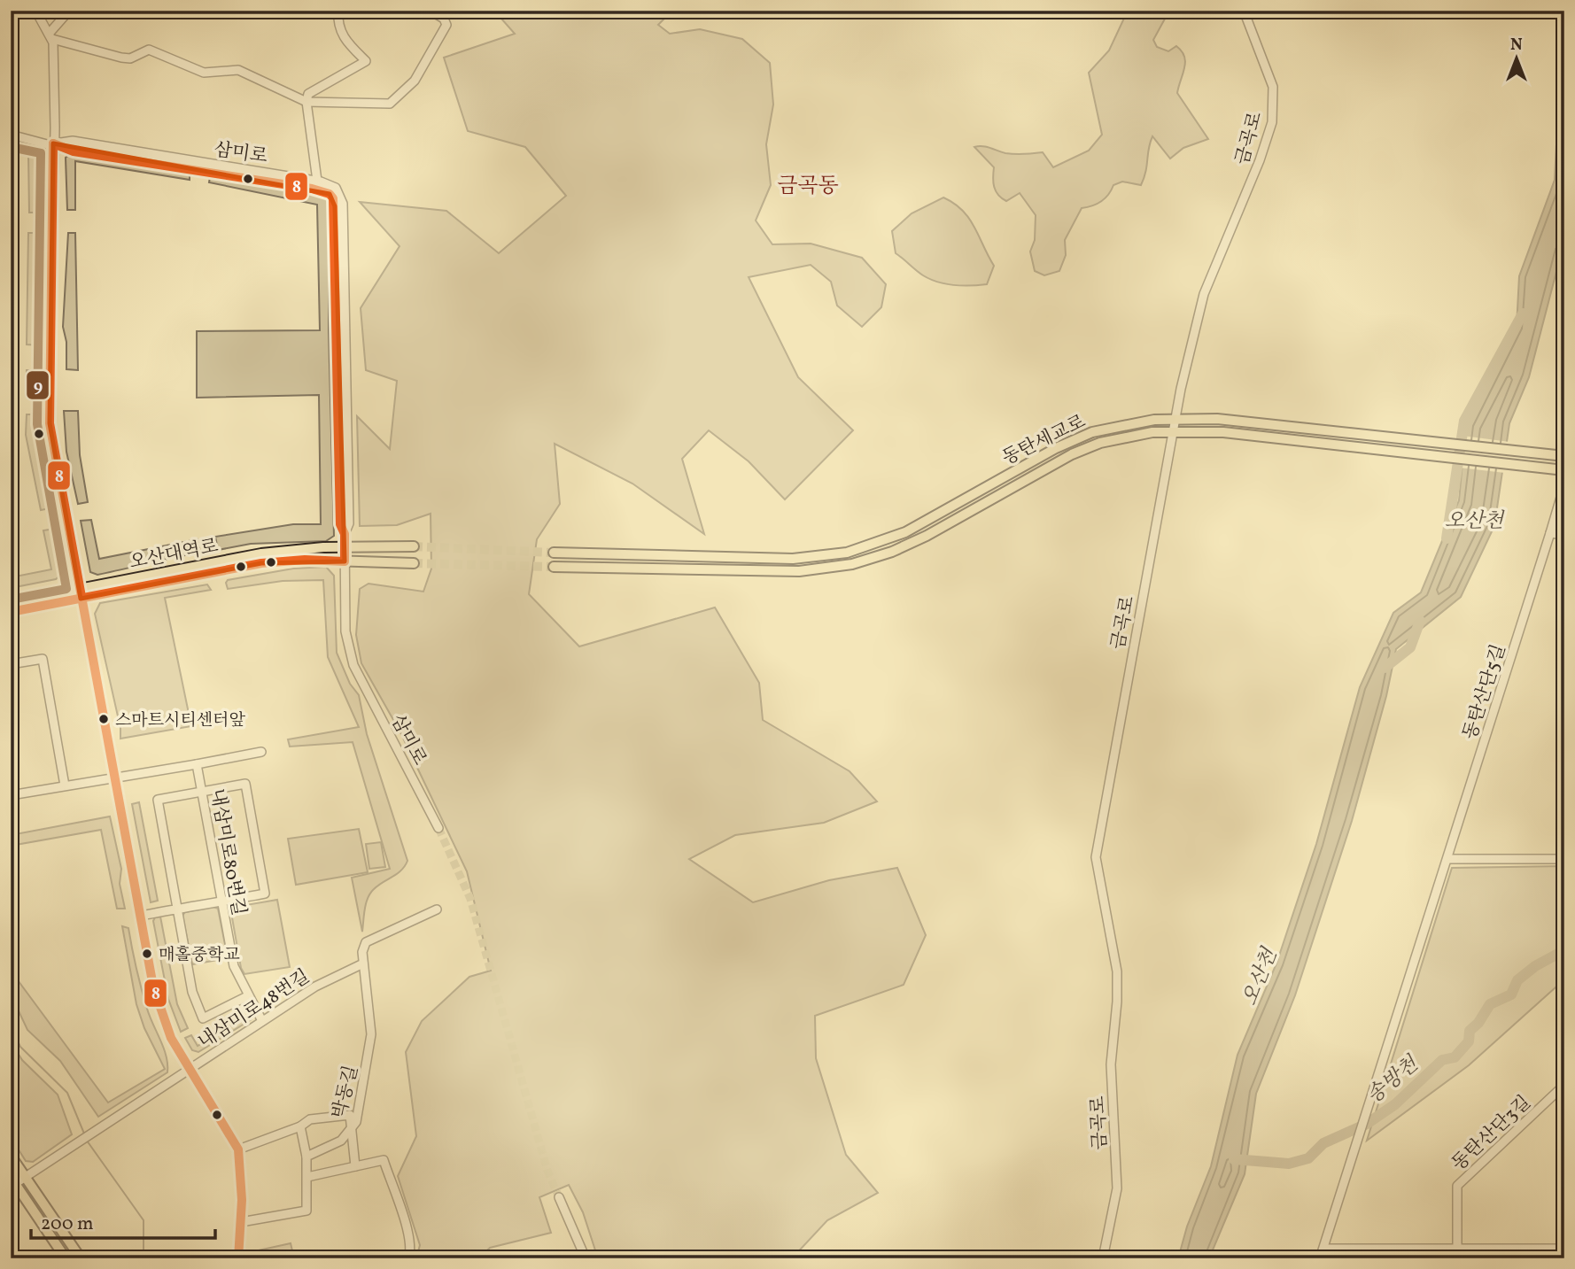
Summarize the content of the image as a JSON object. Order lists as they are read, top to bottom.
{
  "streets": {
    "main road": ["동탄세교로", "오산대역로"],
    "street": [
      "금곡로",
      "삼미로",
      "동탄산단5길",
      "내삼미로80번길",
      "내삼미로48번길",
      "박동길",
      "동탄산단3길"
    ]
  },
  "crossings": [
    ["금곡로", "동탄세교로"],
    ["삼미로", "오산대역로"],
    ["내삼미로80번길", "내삼미로48번길"],
    ["내삼미로48번길", "박동길"]
  ],
  "districts": ["금곡동"],
  "water": ["오산천", "송방천"],
  "places": ["스마트시티센터앞", "매홀중학교"],
  "lines": ["transit line 8", "transit line 9"],
  "scale_bar": "200 m",
  "north": "top"
}
